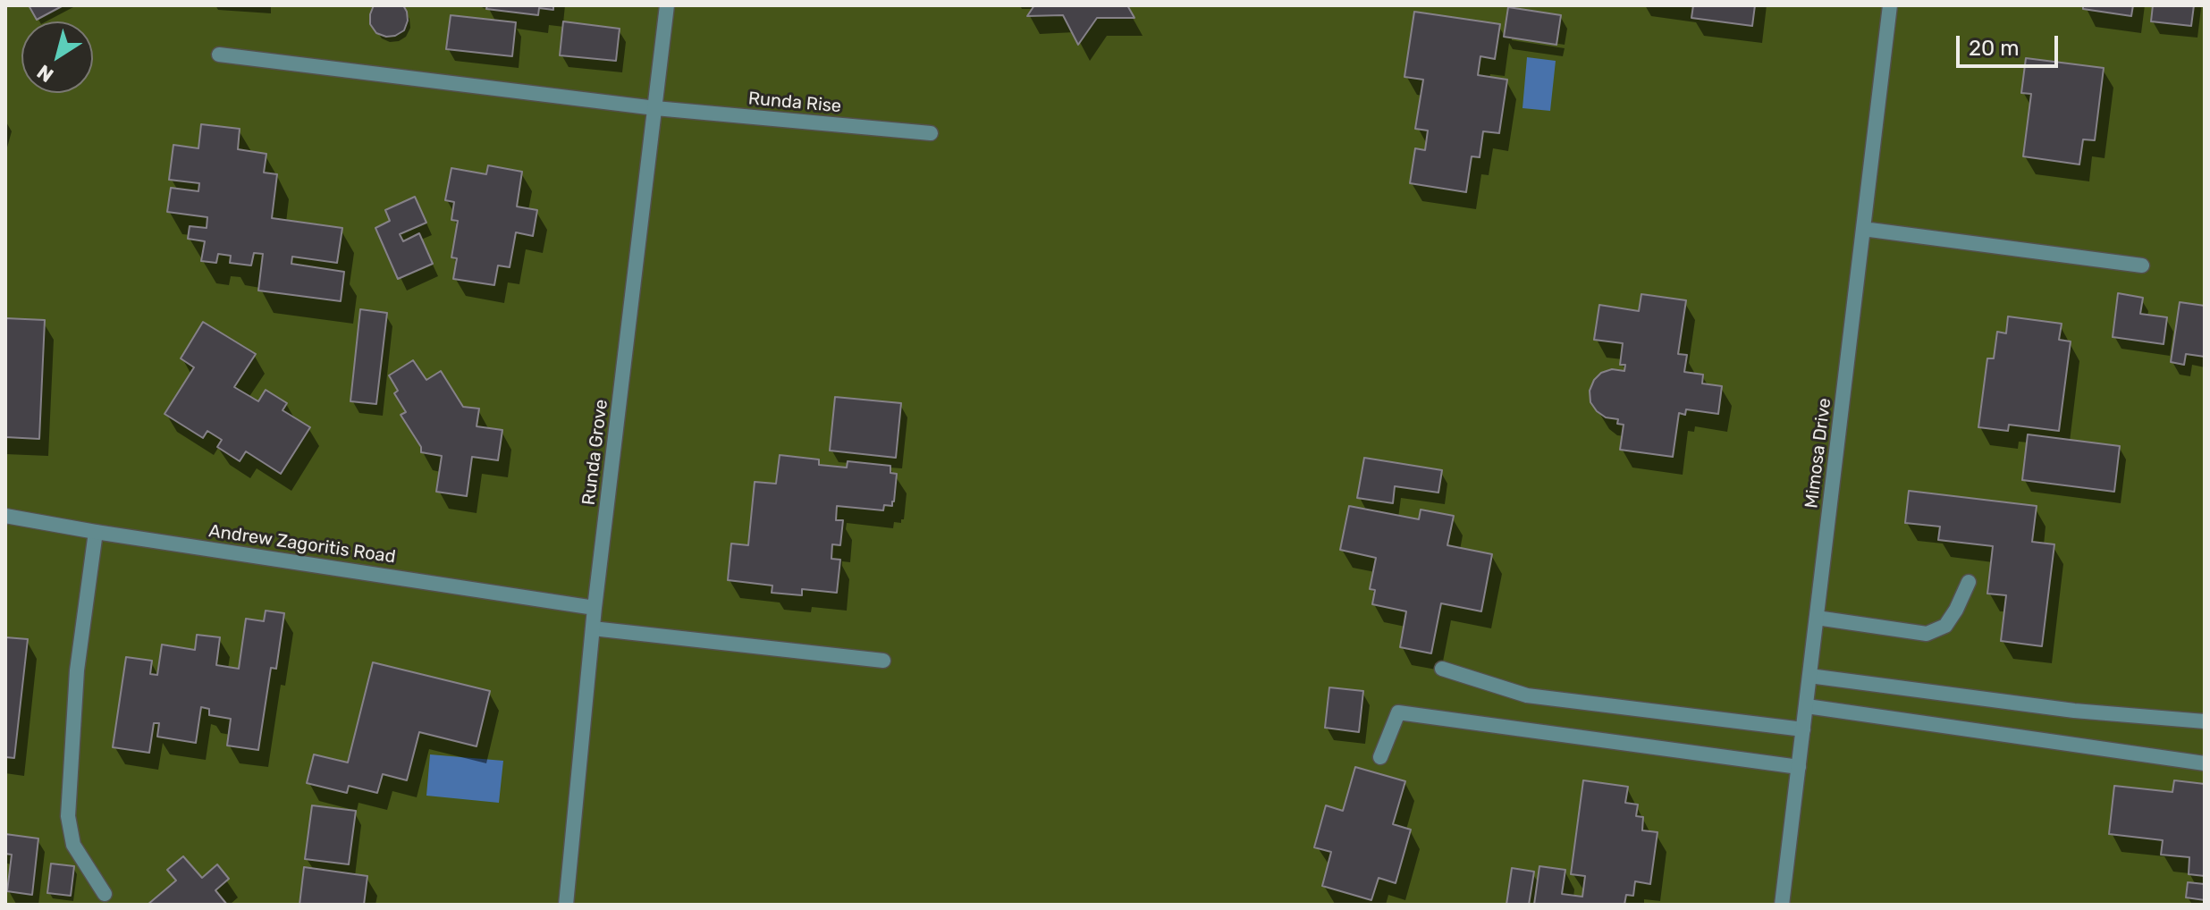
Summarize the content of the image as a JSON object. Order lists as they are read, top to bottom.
{
  "streets": {
    "street": [
      "Runda Rise",
      "Runda Grove",
      "Mimosa Drive",
      "Andrew Zagoritis Road"
    ]
  },
  "crossings": [
    ["Runda Rise", "Runda Grove"],
    ["Runda Grove", "Andrew Zagoritis Road"]
  ],
  "scale_bar": "20 m",
  "north": "bottom left"
}
